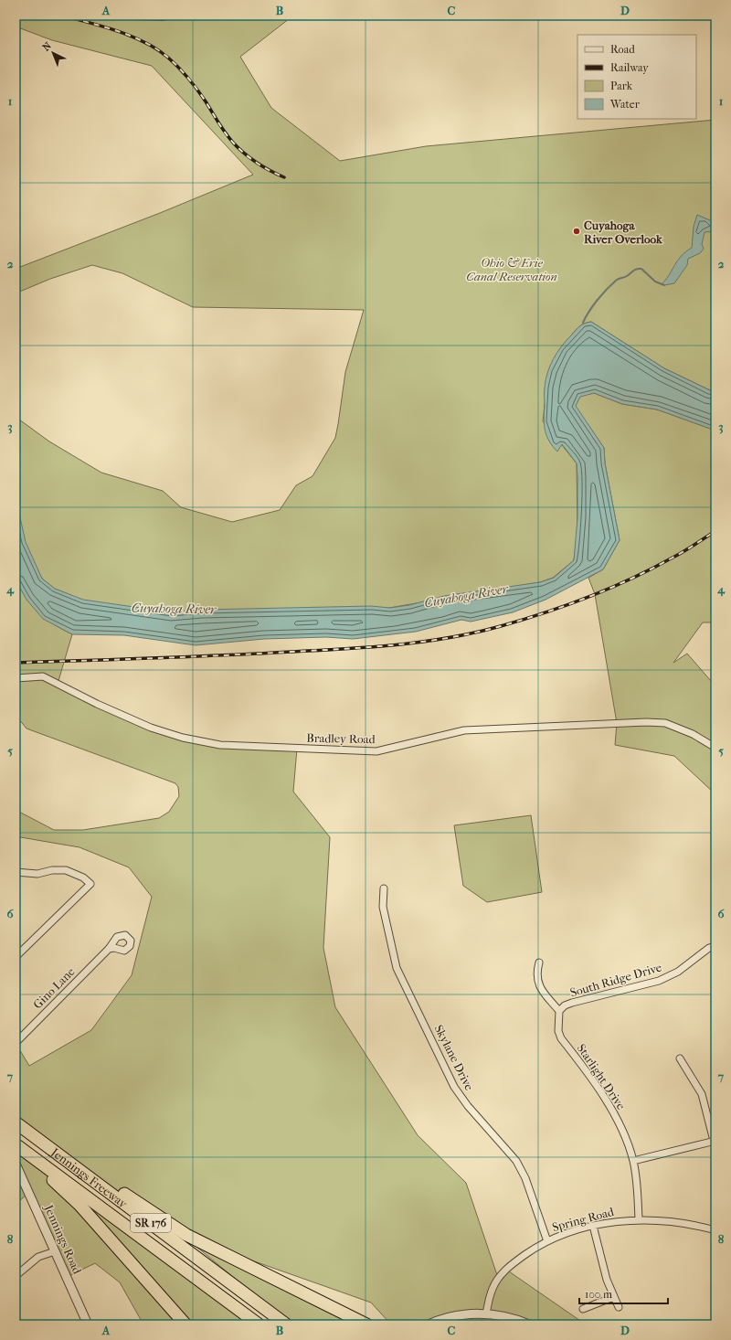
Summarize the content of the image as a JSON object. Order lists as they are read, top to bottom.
{
  "streets": {
    "highway": ["Jennings Freeway", "SR 176"],
    "street": [
      "Bradley Road",
      "South Ridge Drive",
      "Gino Lane",
      "Skylane Drive",
      "Starlight Drive",
      "Spring Road",
      "Jennings Road"
    ]
  },
  "crossings": [
    ["South Ridge Drive", "Starlight Drive"],
    ["Skylane Drive", "Spring Road"],
    ["Starlight Drive", "Spring Road"]
  ],
  "water": ["Cuyahoga River"],
  "parks": ["Ohio & Erie Canal Reservation"],
  "places": ["Cuyahoga River Overlook"],
  "legend": [
    "Road",
    "Railway",
    "Park",
    "Water"
  ],
  "scale_bar": "100 m",
  "north": "top left",
  "grid": {
    "columns": [
      "A",
      "B",
      "C",
      "D"
    ],
    "rows": [
      "1",
      "2",
      "3",
      "4",
      "5",
      "6",
      "7",
      "8"
    ]
  }
}
